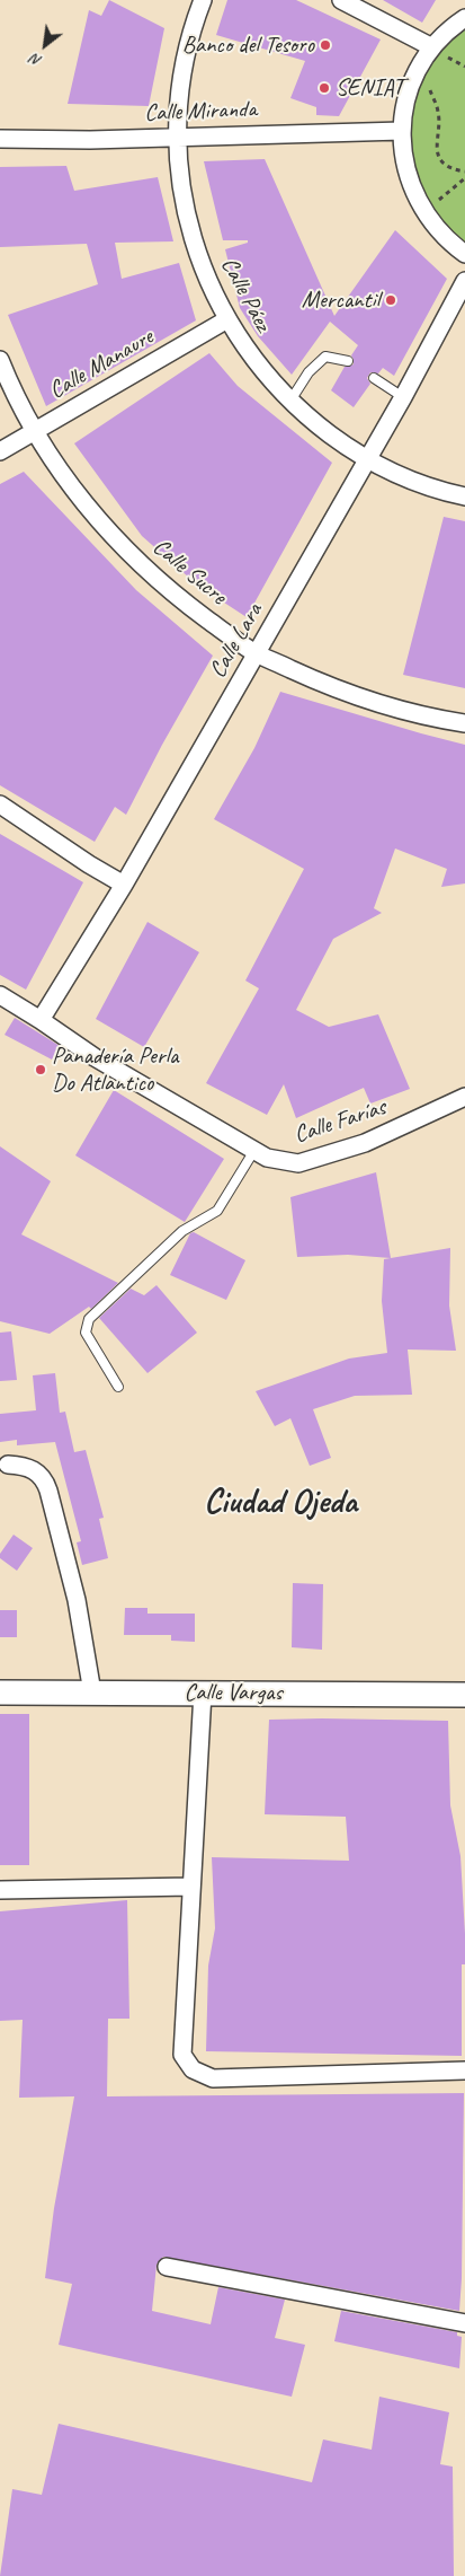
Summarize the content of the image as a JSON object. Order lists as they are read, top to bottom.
{
  "streets": {
    "street": [
      "Calle Miranda",
      "Calle Páez",
      "Calle Manaure",
      "Calle Sucre",
      "Calle Lara",
      "Calle Farías",
      "Calle Vargas"
    ]
  },
  "crossings": [
    ["Calle Miranda", "Calle Páez"],
    ["Calle Páez", "Calle Manaure"],
    ["Calle Páez", "Calle Lara"],
    ["Calle Manaure", "Calle Sucre"],
    ["Calle Sucre", "Calle Lara"],
    ["Calle Lara", "Calle Farías"]
  ],
  "districts": ["Ciudad Ojeda"],
  "places": [
    "Banco del Tesoro",
    "SENIAT",
    "Mercantil",
    "Panadería Perla Do Atlantico"
  ],
  "north": "bottom left"
}
